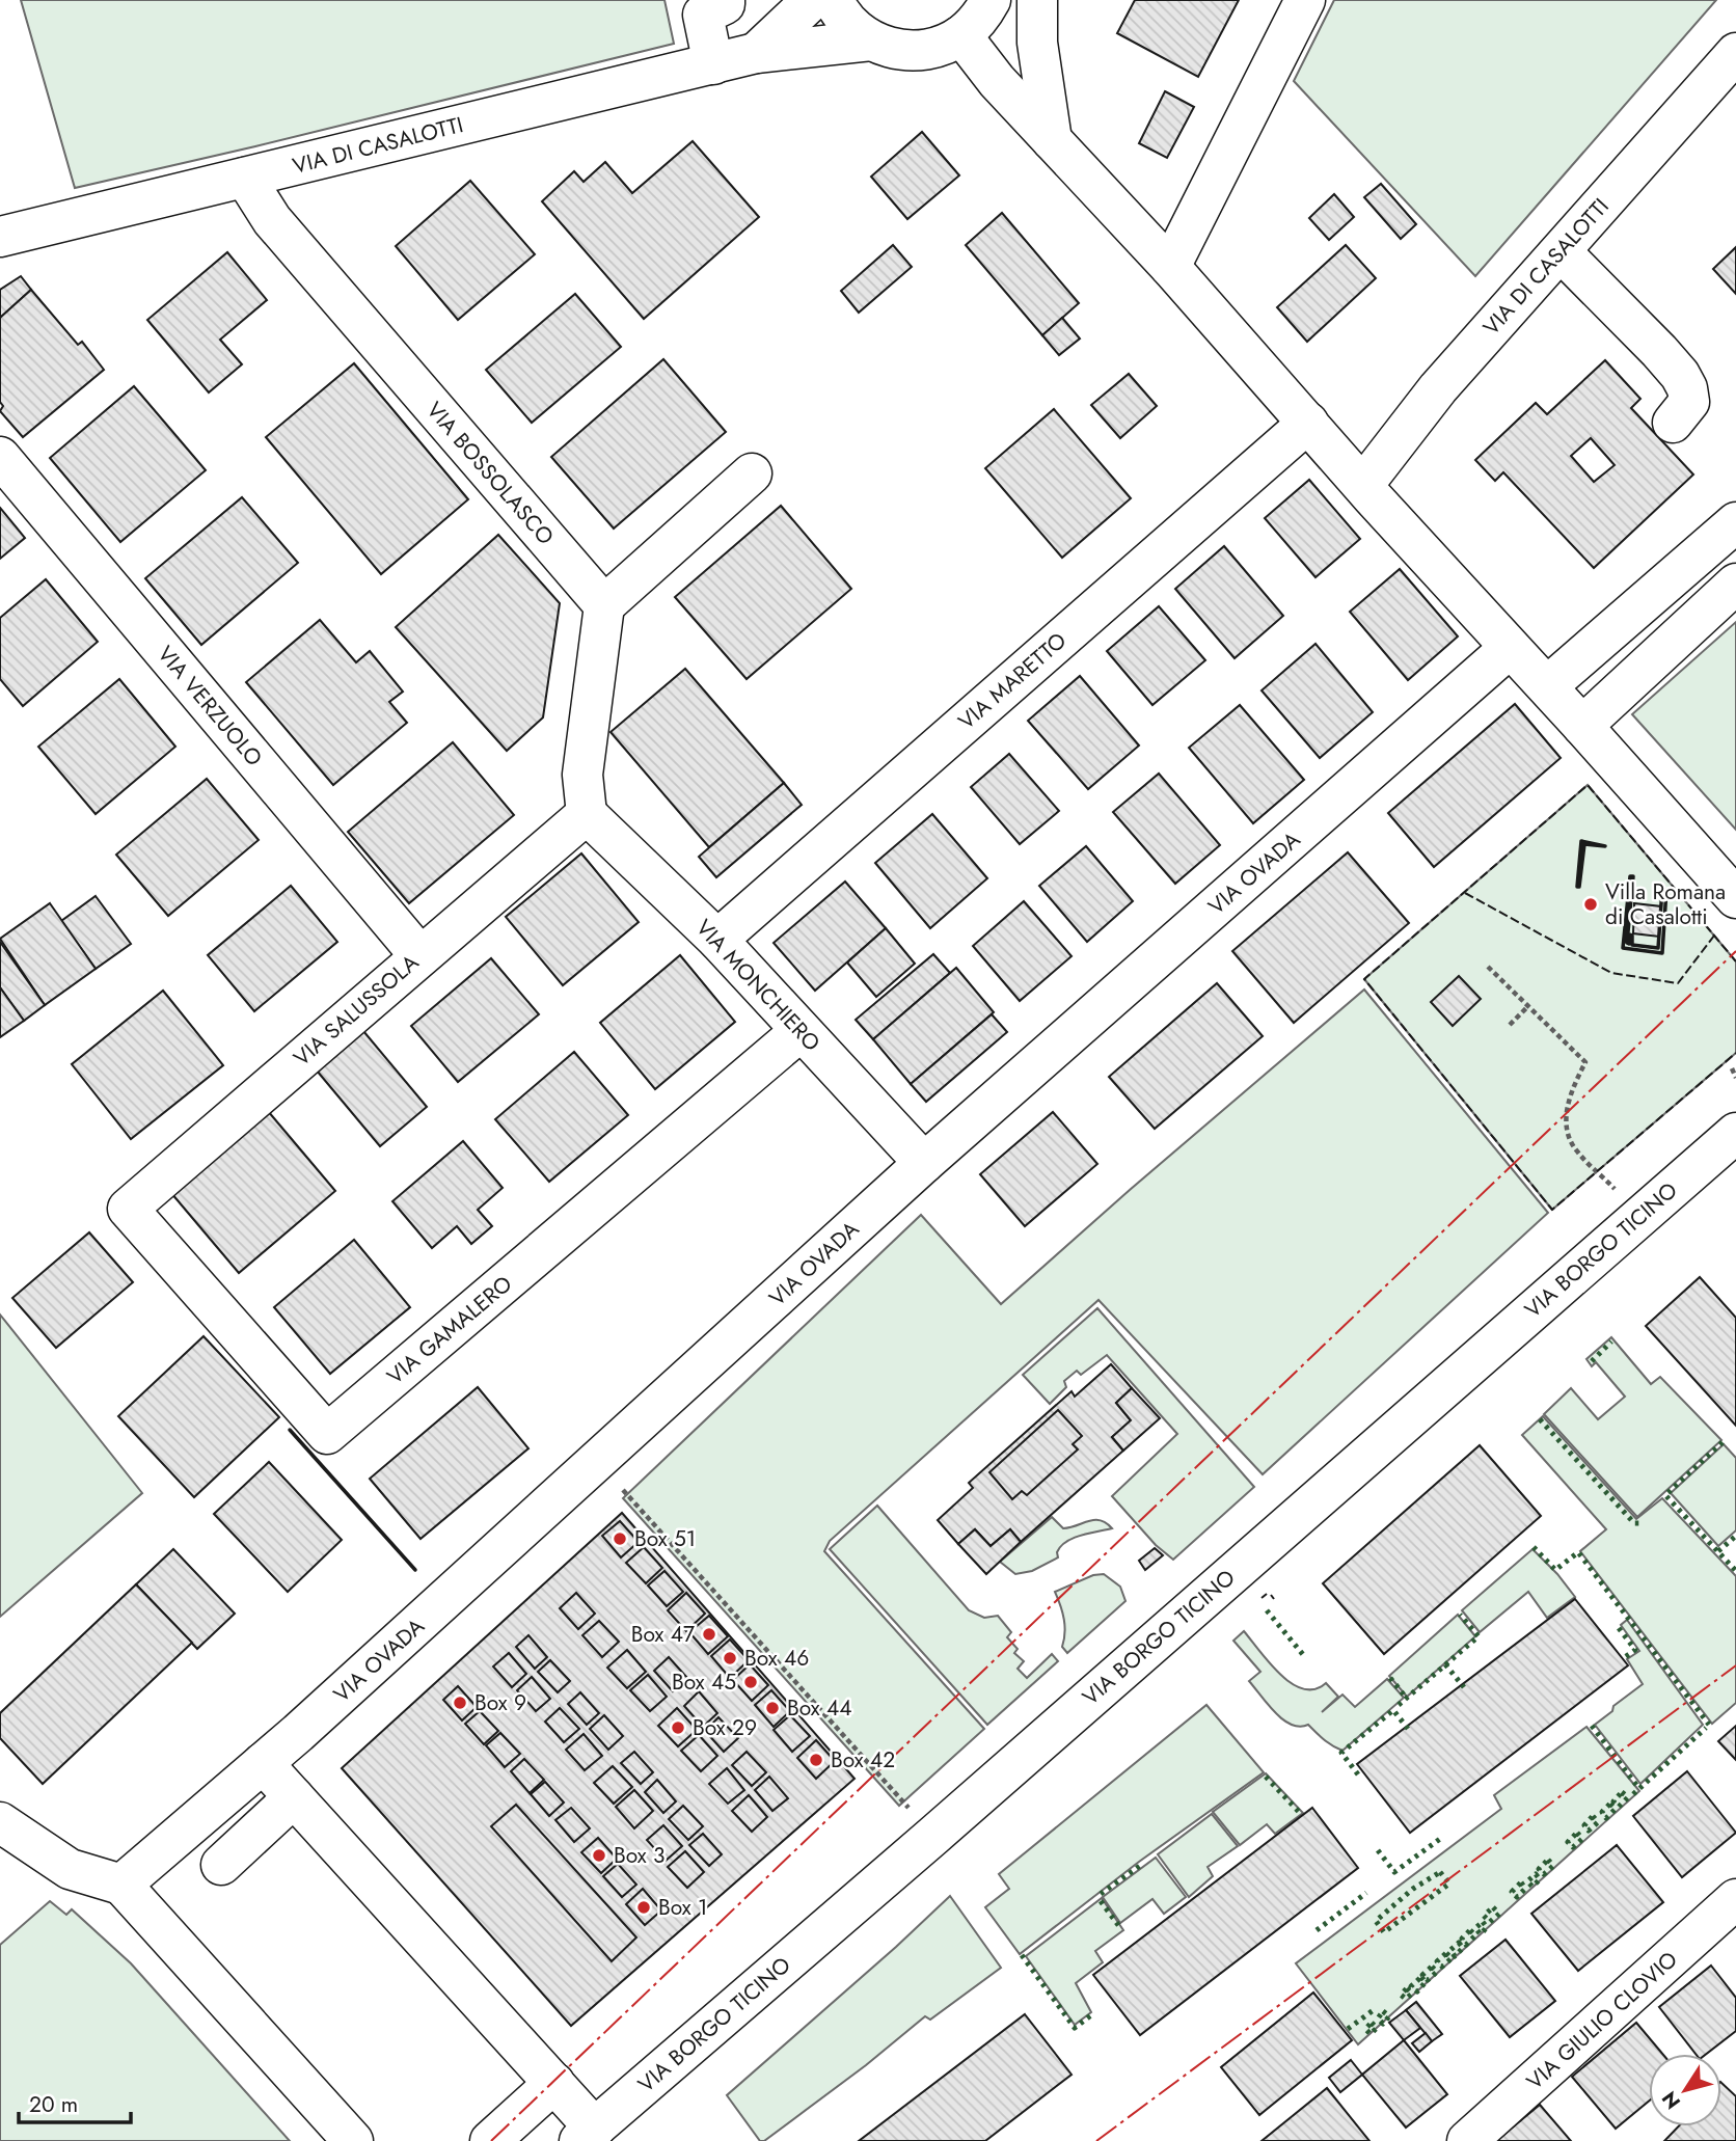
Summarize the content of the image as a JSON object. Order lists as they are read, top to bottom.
{
  "streets": {
    "street": [
      "VIA DI CASALOTTI",
      "VIA BOSSOLASCO",
      "VIA MARETTO",
      "VIA VERZUOLO",
      "VIA OVADA",
      "VIA MONCHIERO",
      "VIA SALUSSOLA",
      "VIA BORGO TICINO",
      "VIA GAMALERO",
      "VIA GIULIO CLOVIO"
    ]
  },
  "crossings": [
    ["VIA DI CASALOTTI", "VIA BOSSOLASCO"],
    ["VIA MARETTO", "VIA MONCHIERO"],
    ["VIA VERZUOLO", "VIA SALUSSOLA"],
    ["VIA OVADA", "VIA MONCHIERO"],
    ["VIA MONCHIERO", "VIA SALUSSOLA"],
    ["VIA MONCHIERO", "VIA GAMALERO"],
    ["VIA SALUSSOLA", "VIA GAMALERO"]
  ],
  "places": [
    "Villa Romana di Casalotti",
    "Box 51",
    "Box 47",
    "Box 46",
    "Box 45",
    "Box 9",
    "Box 44",
    "Box 29",
    "Box 42",
    "Box 3",
    "Box 1"
  ],
  "scale_bar": "20 m",
  "north": "bottom left"
}
